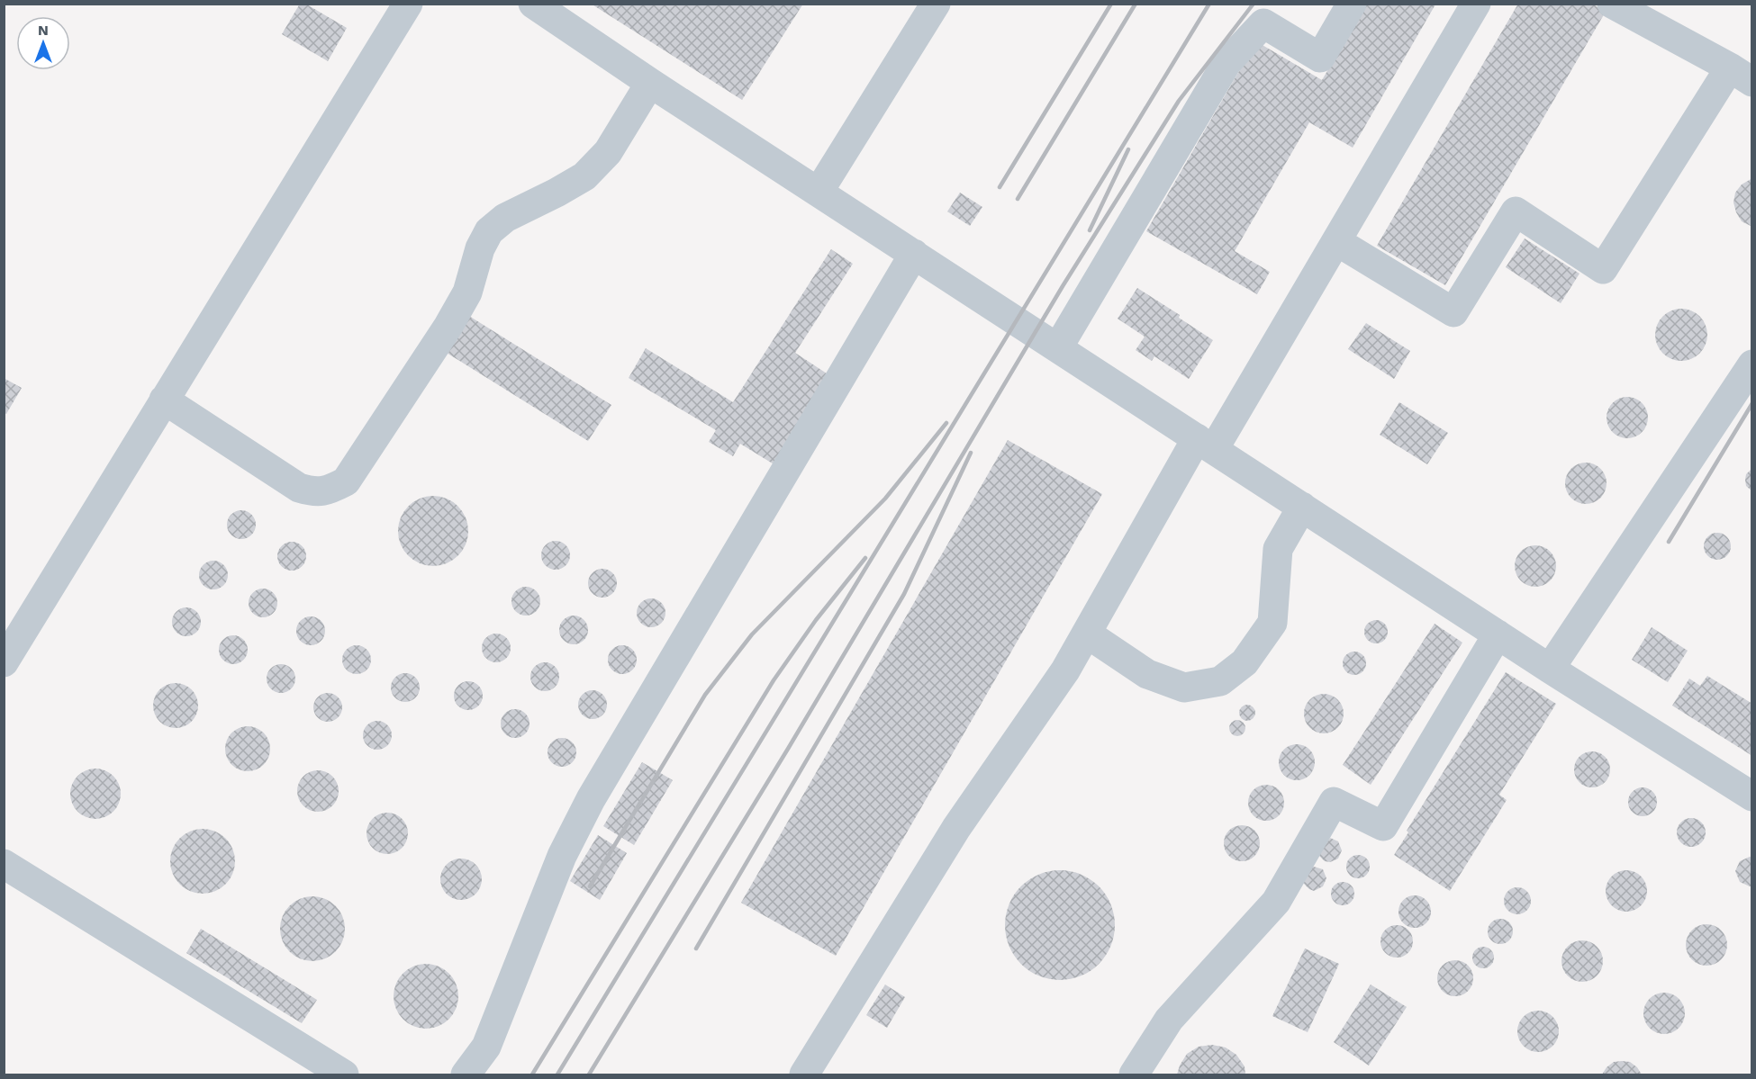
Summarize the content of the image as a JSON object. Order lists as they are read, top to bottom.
{
  "north": "top"
}
